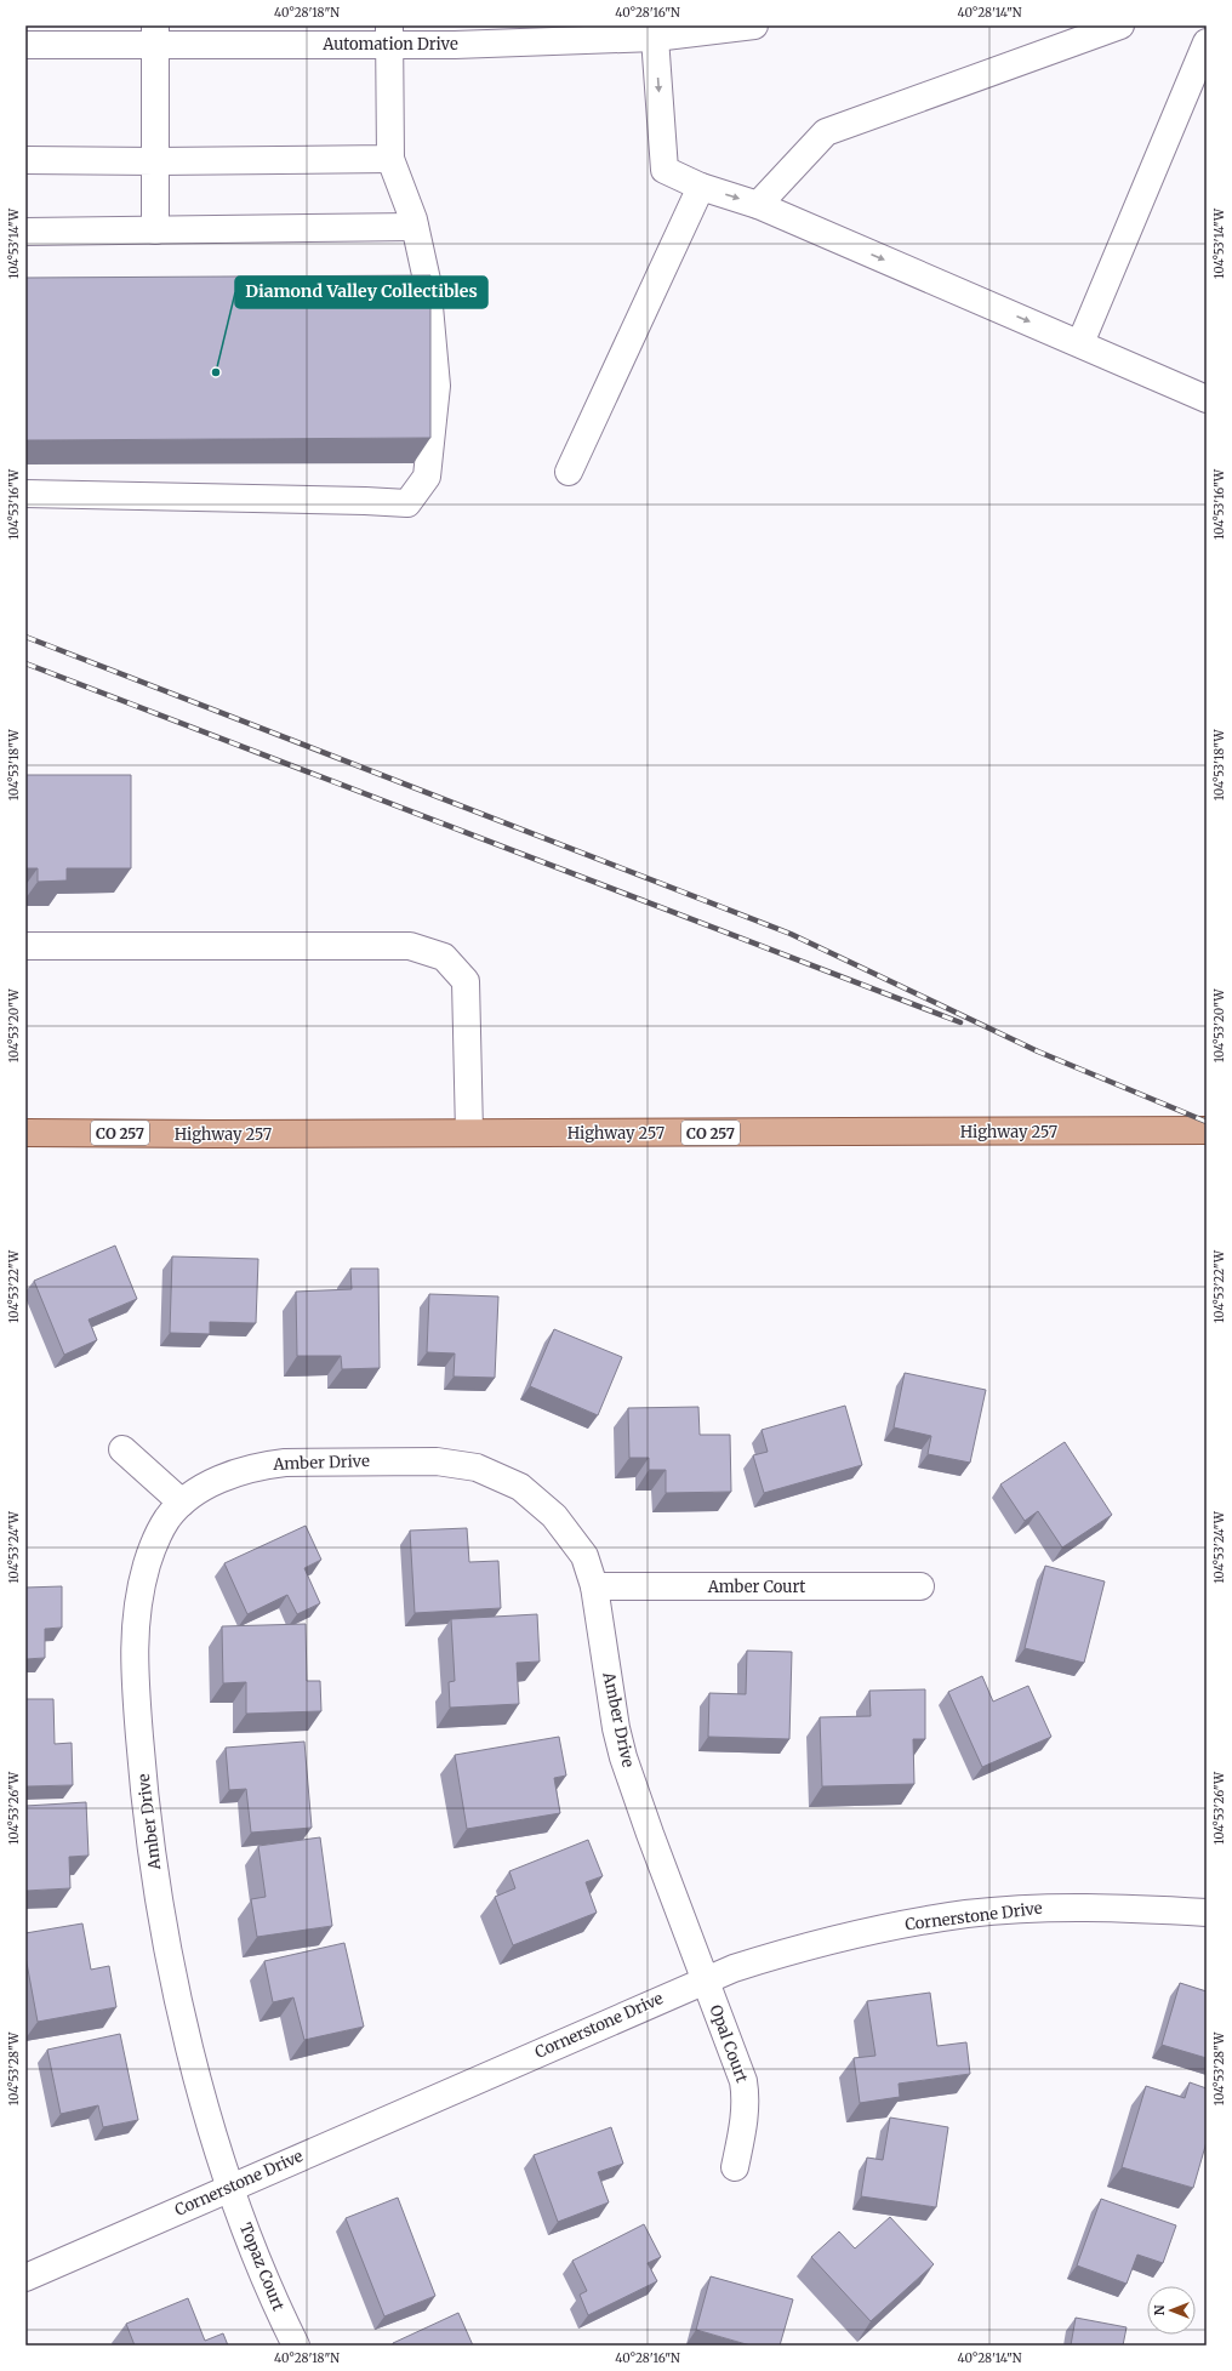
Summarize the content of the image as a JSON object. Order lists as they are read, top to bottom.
{
  "streets": {
    "main road": ["Highway 257", "CO 257"],
    "street": [
      "Automation Drive",
      "Amber Drive",
      "Amber Court",
      "Cornerstone Drive",
      "Opal Court",
      "Topaz Court"
    ]
  },
  "crossings": [
    ["Amber Drive", "Amber Court"],
    ["Amber Drive", "Cornerstone Drive"],
    ["Amber Drive", "Opal Court"],
    ["Amber Drive", "Topaz Court"],
    ["Cornerstone Drive", "Opal Court"],
    ["Cornerstone Drive", "Topaz Court"]
  ],
  "places": ["Diamond Valley Collectibles"],
  "north": "left",
  "coordinates": [
    "40°28'18\"N",
    "40°28'16\"N",
    "40°28'14\"N",
    "104°53'14\"W",
    "104°53'16\"W",
    "104°53'18\"W",
    "104°53'20\"W",
    "104°53'22\"W",
    "104°53'24\"W",
    "104°53'26\"W",
    "104°53'28\"W"
  ]
}
